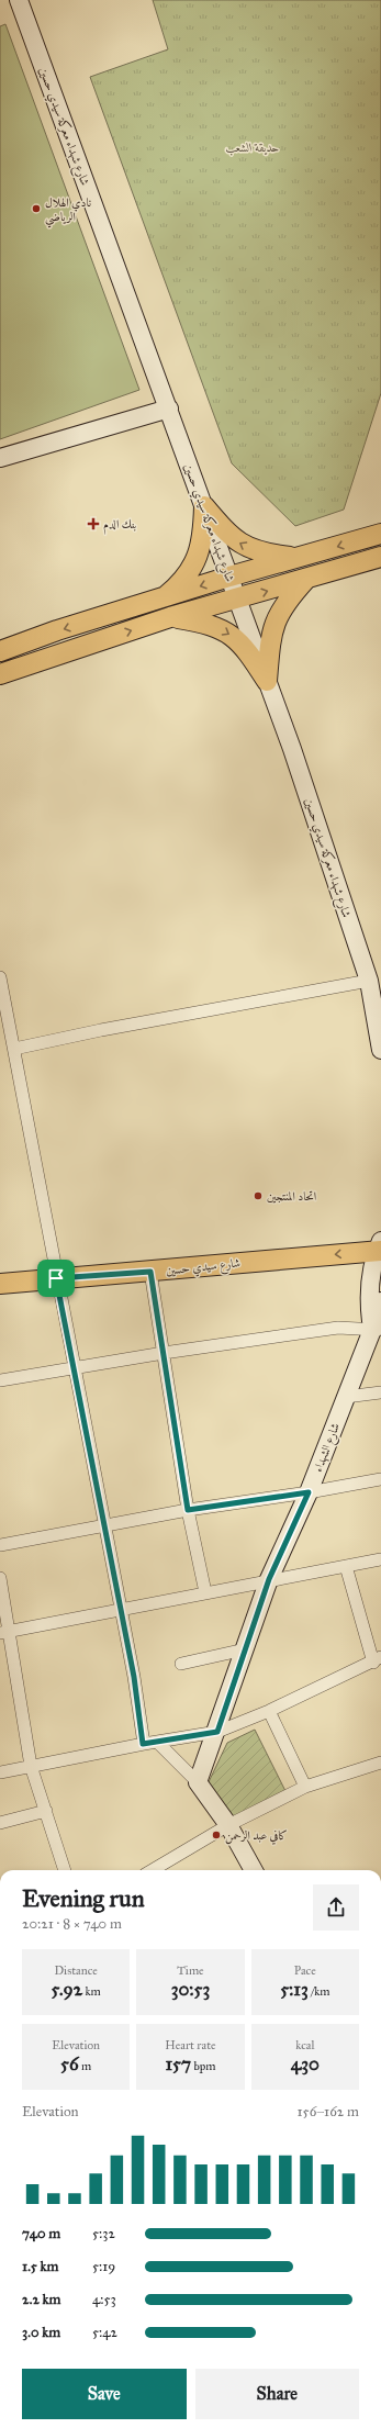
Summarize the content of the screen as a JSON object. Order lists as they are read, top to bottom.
{
  "streets": {
    "main road": ["شارع شهداء معركة سيدي حسين", "شارع سيدي حسين", "شارع الشهداء"]
  },
  "one_way": ["شارع سيدي حسين"],
  "parks": ["حديقة الشعب"],
  "places": {
    "other": ["نادي الهلال الرياضي", "اتحاد المنتجين", "كافي عبد الرحمن"],
    "health": ["بنك الدم"]
  },
  "page": {
    "heading": ["Evening run", "20:21 · 8 × 740 m"],
    "stats": [
      ["Distance", "5.92 km"],
      ["Time", "30:53"],
      ["Pace", "5:13 /km"],
      ["Elevation", "56 m"],
      ["Heart rate", "157 bpm"],
      ["kcal", "430"]
    ],
    "chart": ["Elevation", "156–162 m"],
    "list": [
      {
        "name": "740 m",
        "note": "5:32"
      },
      {
        "name": "1.5 km",
        "note": "5:19"
      },
      {
        "name": "2.2 km",
        "note": "4:53"
      },
      {
        "name": "3.0 km",
        "note": "5:42"
      }
    ],
    "buttons": ["Save", "Share"]
  }
}
